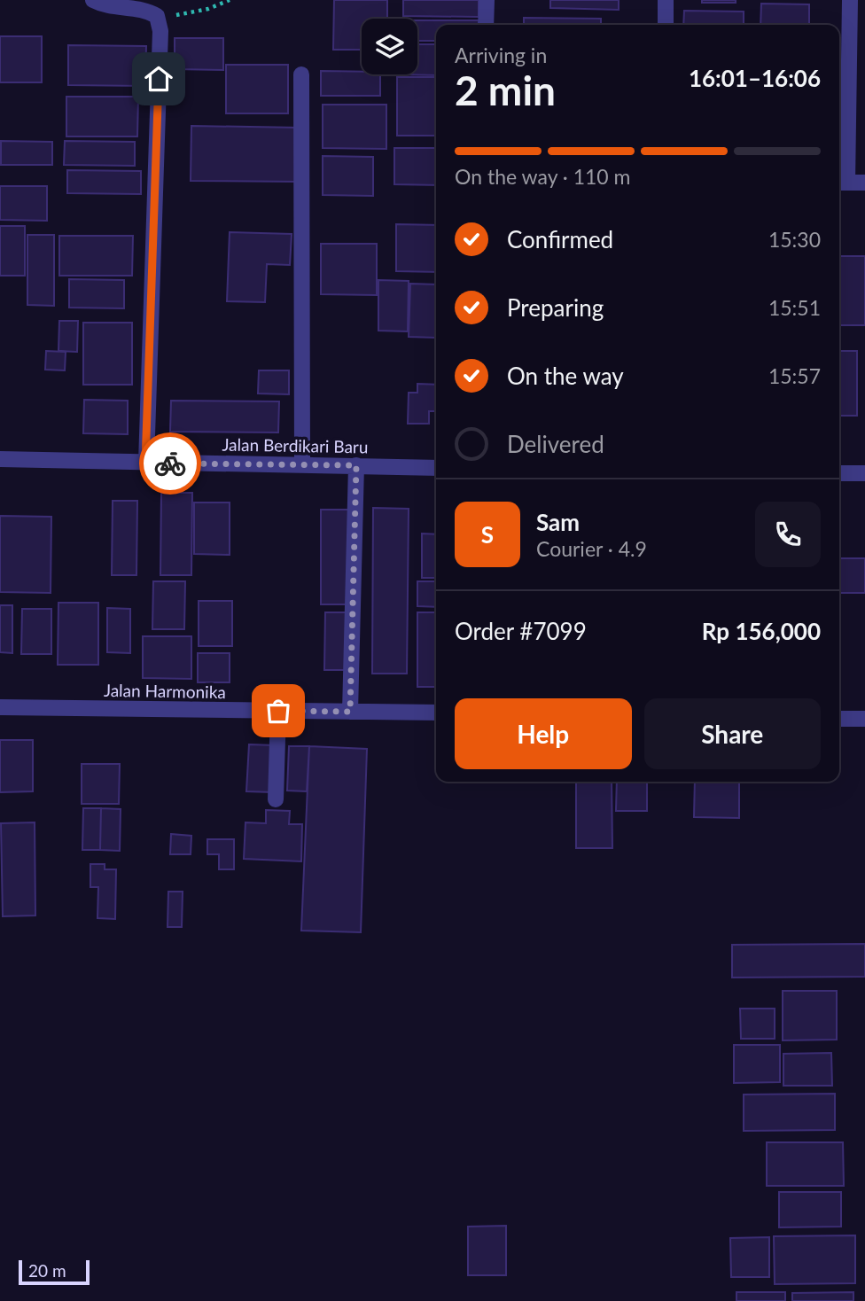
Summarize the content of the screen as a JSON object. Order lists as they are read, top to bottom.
{
  "streets": {
    "street": ["Jalan Berdikari Baru", "Jalan Harmonika"]
  },
  "scale_bar": "20 m",
  "page": {
    "heading": ["2 min", "Arriving in", "16:01–16:06"],
    "panel": [
      "Sam",
      "Courier · 4.9",
      "Order #7099",
      "Rp 156,000"
    ],
    "bar": "On the way · 110 m",
    "list": [
      ["Confirmed", "15:30"],
      ["Preparing", "15:51"],
      ["On the way", "15:57"],
      "Delivered"
    ],
    "round": "S",
    "buttons": ["Help", "Share"],
    "scale": "20 m"
  }
}
